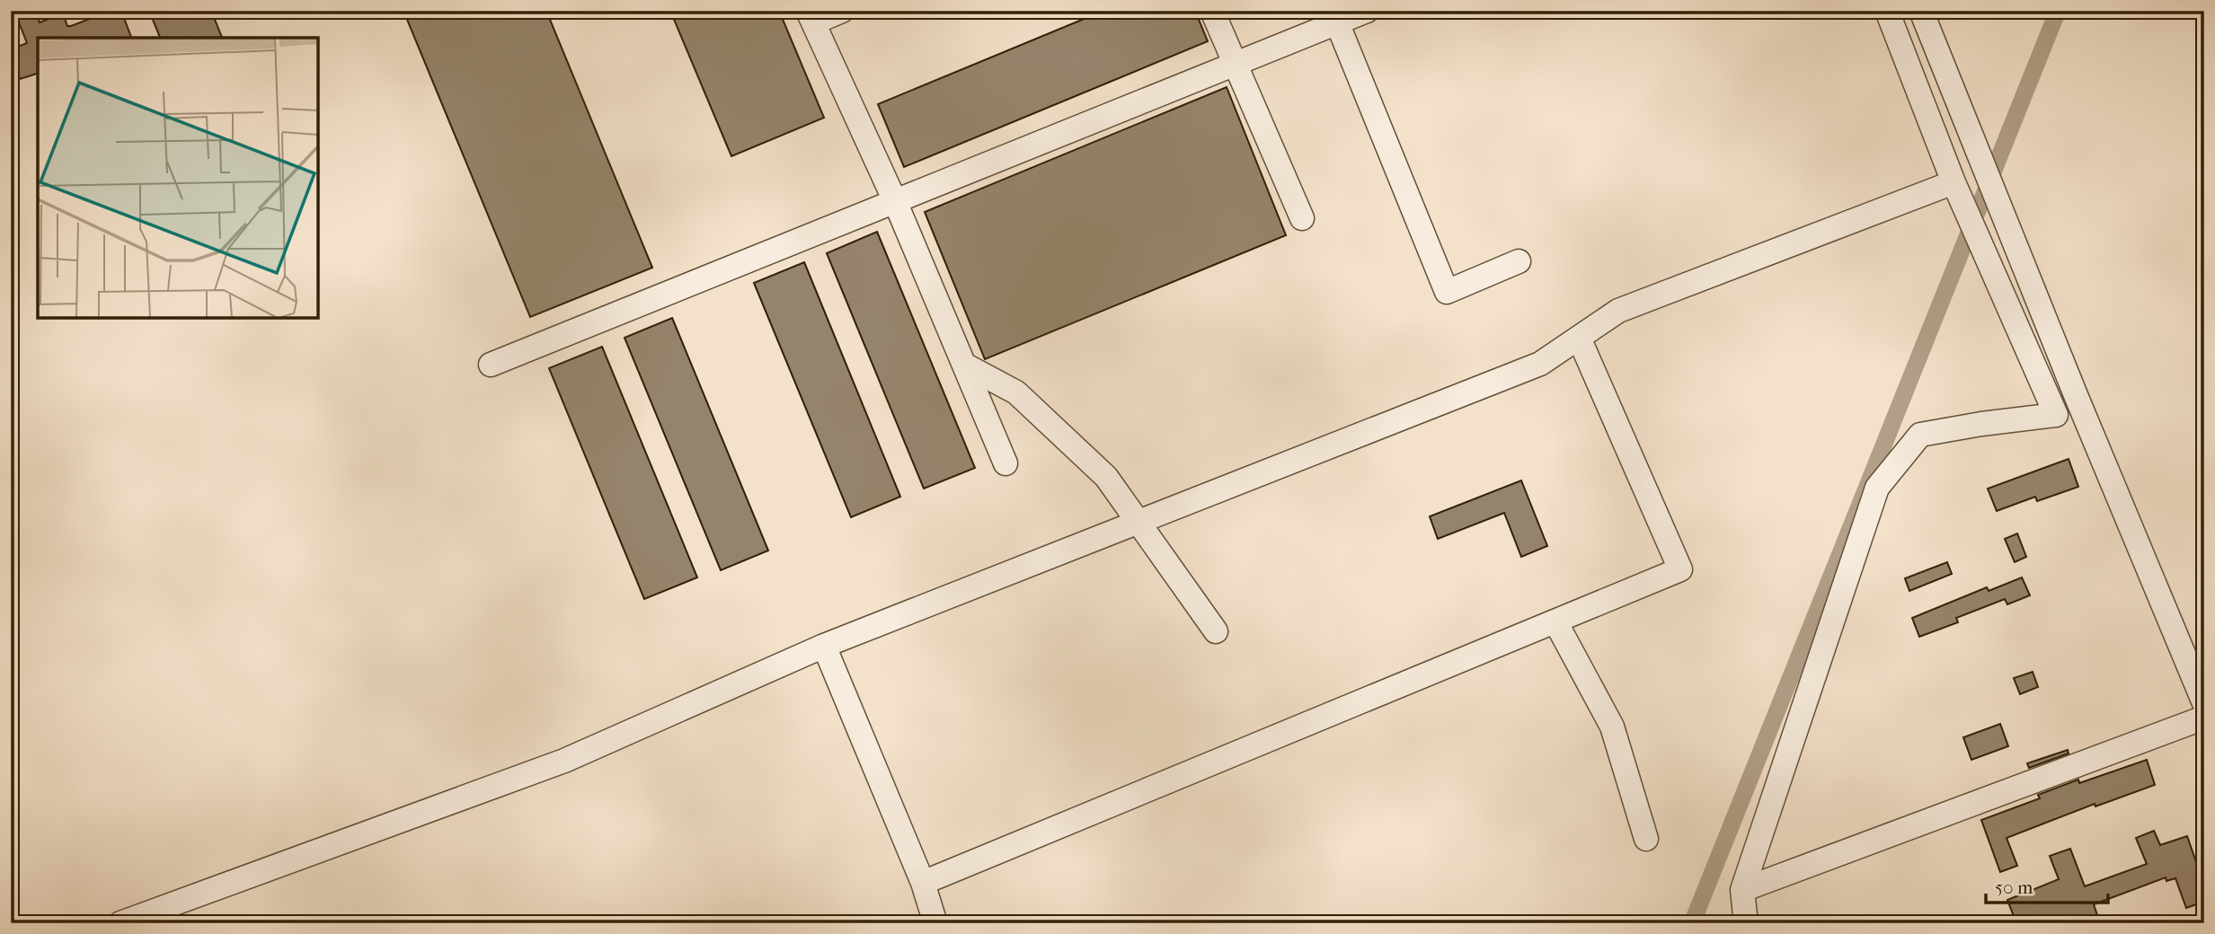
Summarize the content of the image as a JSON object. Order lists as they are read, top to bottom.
{
  "scale_bar": "50 m"
}
